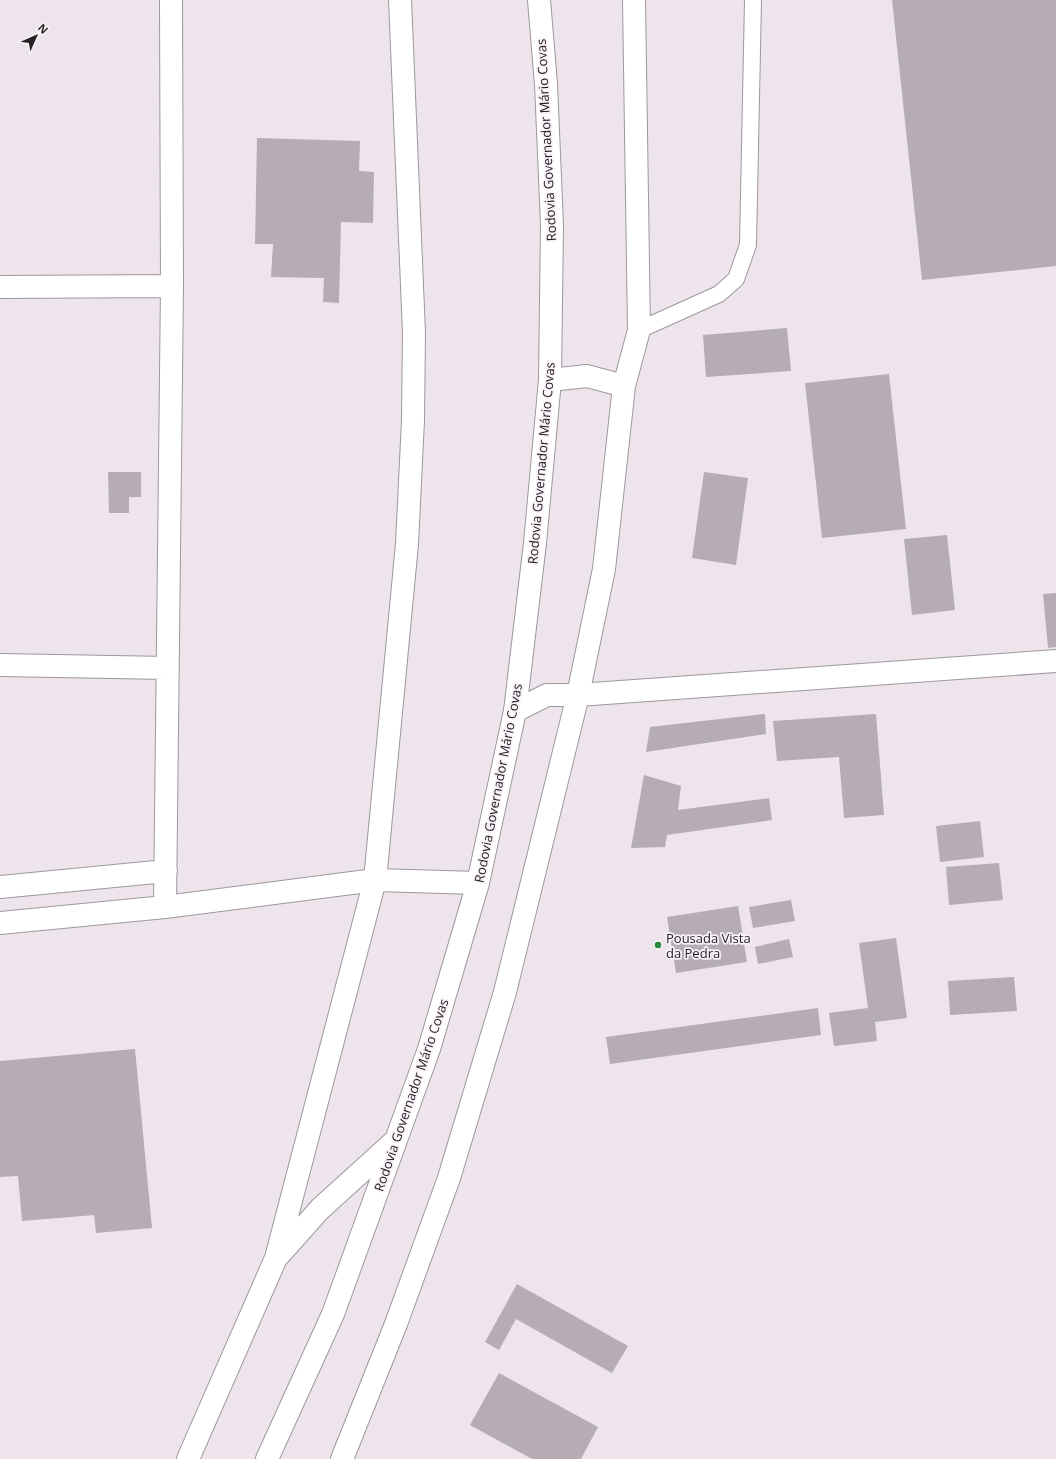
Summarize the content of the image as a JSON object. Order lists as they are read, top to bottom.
{
  "streets": {
    "main road": ["Rodovia Governador Mário Covas"]
  },
  "places": ["Pousada Vista da Pedra"],
  "north": "top right"
}
